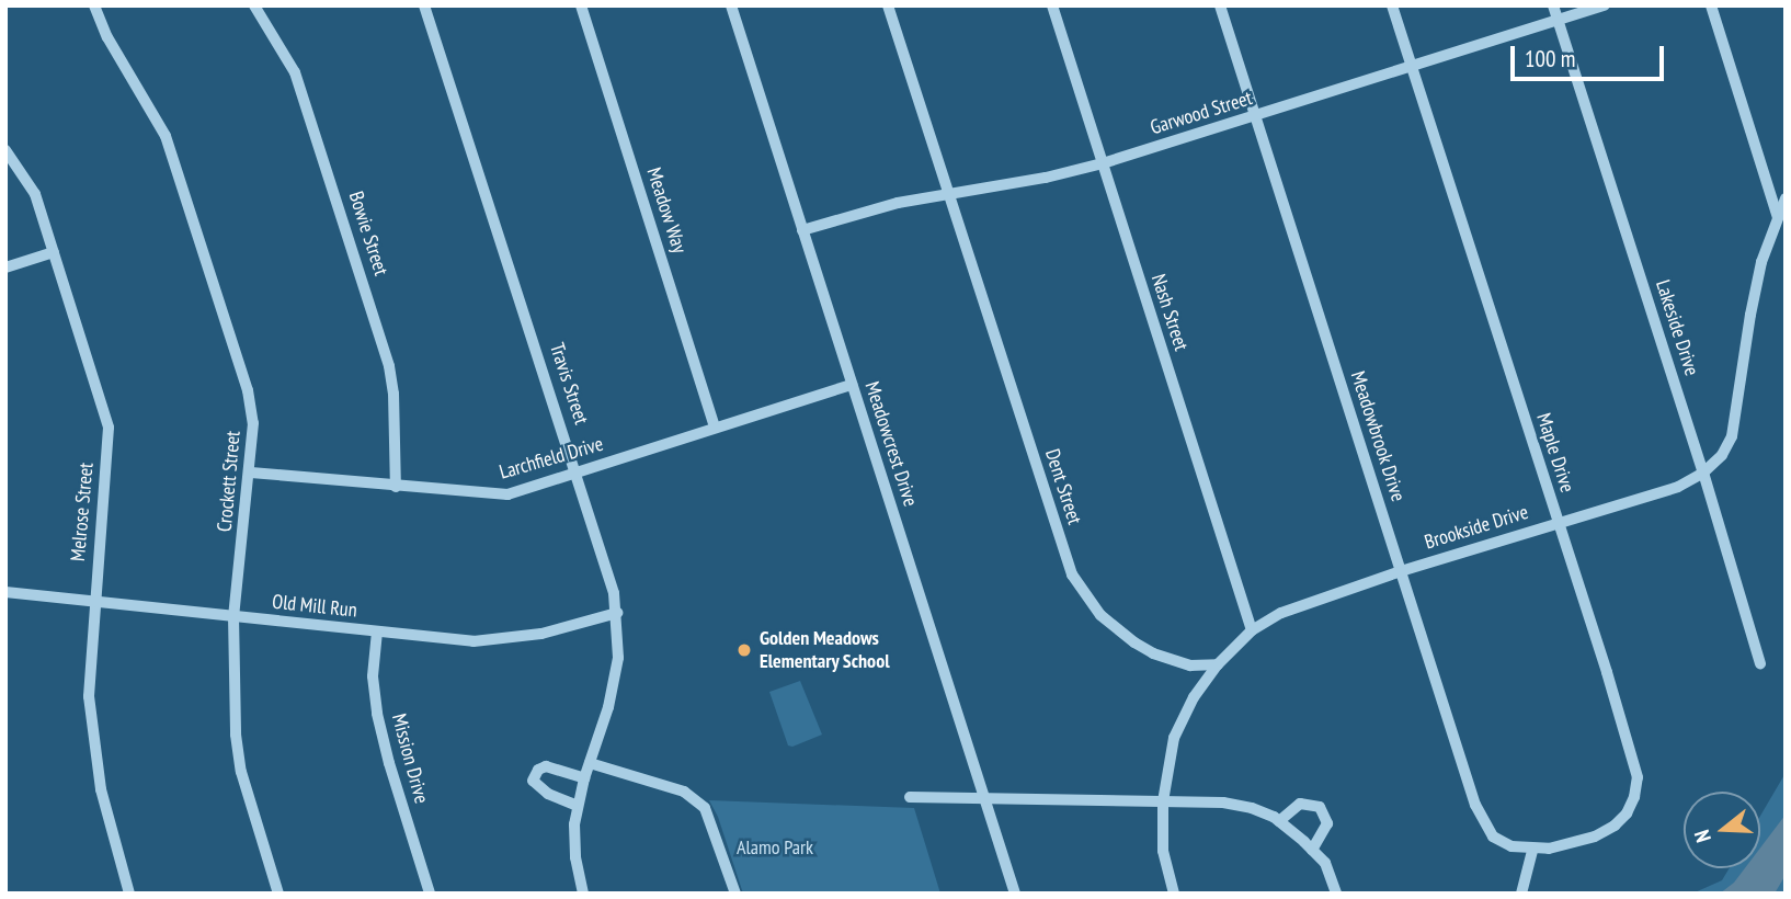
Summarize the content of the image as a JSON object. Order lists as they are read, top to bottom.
{
  "streets": {
    "street": [
      "Garwood Street",
      "Meadow Way",
      "Bowie Street",
      "Nash Street",
      "Lakeside Drive",
      "Travis Street",
      "Meadowbrook Drive",
      "Meadowcrest Drive",
      "Maple Drive",
      "Larchfield Drive",
      "Crockett Street",
      "Dent Street",
      "Melrose Street",
      "Brookside Drive",
      "Old Mill Run",
      "Mission Drive"
    ]
  },
  "crossings": [
    ["Garwood Street", "Nash Street"],
    ["Garwood Street", "Lakeside Drive"],
    ["Garwood Street", "Meadowbrook Drive"],
    ["Garwood Street", "Meadowcrest Drive"],
    ["Garwood Street", "Maple Drive"],
    ["Garwood Street", "Dent Street"],
    ["Meadow Way", "Larchfield Drive"],
    ["Bowie Street", "Larchfield Drive"],
    ["Nash Street", "Brookside Drive"],
    ["Lakeside Drive", "Brookside Drive"],
    ["Travis Street", "Larchfield Drive"],
    ["Travis Street", "Old Mill Run"],
    ["Meadowbrook Drive", "Maple Drive"],
    ["Meadowbrook Drive", "Brookside Drive"],
    ["Meadowcrest Drive", "Larchfield Drive"],
    ["Maple Drive", "Brookside Drive"],
    ["Larchfield Drive", "Crockett Street"],
    ["Crockett Street", "Old Mill Run"],
    ["Dent Street", "Brookside Drive"],
    ["Melrose Street", "Old Mill Run"],
    ["Old Mill Run", "Mission Drive"]
  ],
  "parks": ["Alamo Park"],
  "places": ["Golden Meadows Elementary School"],
  "scale_bar": "100 m",
  "north": "left"
}
